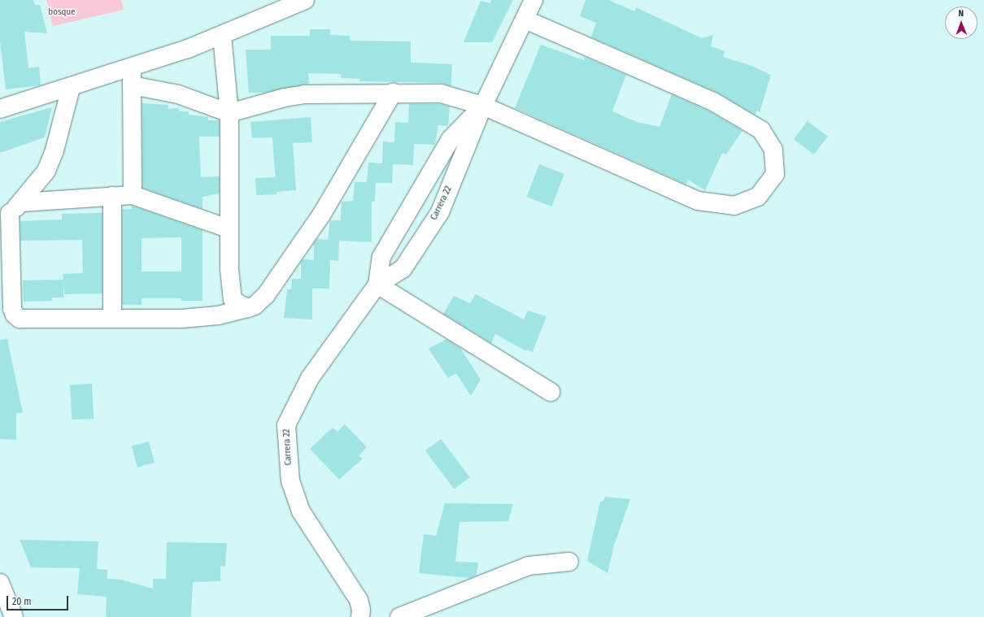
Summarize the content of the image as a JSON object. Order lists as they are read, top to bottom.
{
  "streets": {
    "main road": ["Carrera 22"]
  },
  "parks": ["bosque"],
  "scale_bar": "20 m",
  "north": "top"
}
